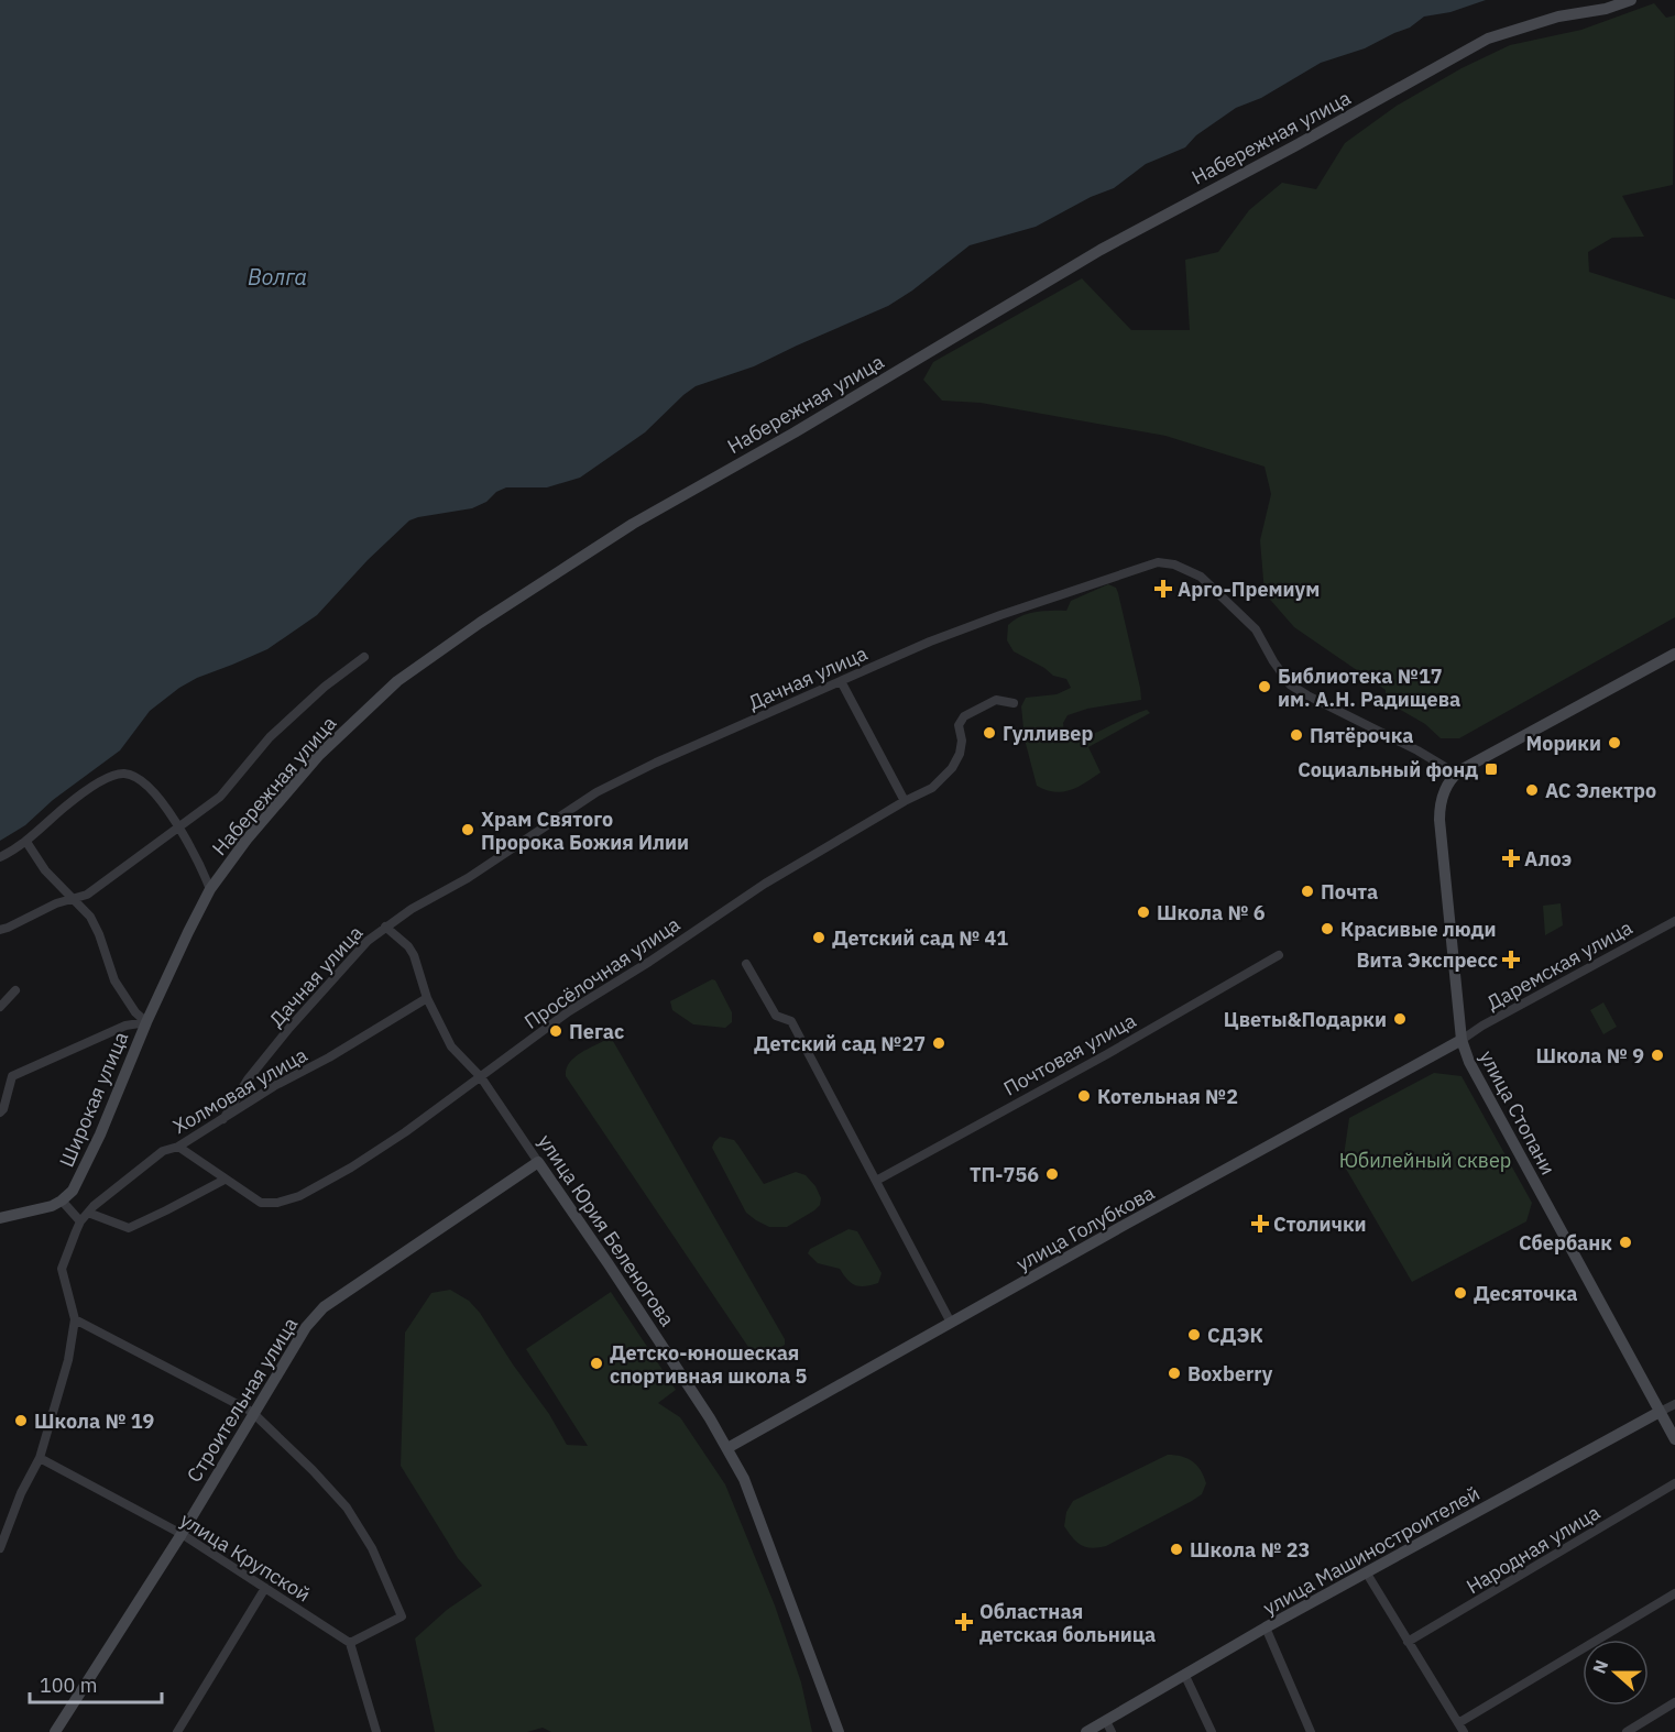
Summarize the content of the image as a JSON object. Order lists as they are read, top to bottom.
{
  "streets": {
    "street": [
      "Набережная улица",
      "Дачная улица",
      "Даремская улица",
      "Просёлочная улица",
      "Почтовая улица",
      "Холмовая улица",
      "Широкая улица",
      "улица Стопани",
      "улица Голубкова",
      "улица Юрия Беленогова",
      "Строительная улица",
      "Народная улица",
      "улица Машиностроителей",
      "улица Крупской"
    ]
  },
  "crossings": [
    ["Набережная улица", "Широкая улица"],
    ["Дачная улица", "Холмовая улица"],
    ["Дачная улица", "улица Стопани"],
    ["Дачная улица", "улица Юрия Беленогова"],
    ["Даремская улица", "улица Стопани"],
    ["Даремская улица", "улица Голубкова"],
    ["Просёлочная улица", "Холмовая улица"],
    ["Просёлочная улица", "улица Юрия Беленогова"],
    ["Холмовая улица", "улица Юрия Беленогова"],
    ["улица Стопани", "улица Голубкова"],
    ["улица Стопани", "улица Машиностроителей"],
    ["улица Голубкова", "улица Юрия Беленогова"],
    ["улица Юрия Беленогова", "Строительная улица"],
    ["Строительная улица", "улица Крупской"]
  ],
  "water": ["Волга"],
  "parks": ["Юбилейный сквер"],
  "places": {
    "health": [
      "Арго-Премиум",
      "Алоэ",
      "Вита Экспресс",
      "Столички",
      "Областная детская больница"
    ],
    "other": [
      "Библиотека №17 им. А.Н. Радищева",
      "Гулливер",
      "Пятёрочка",
      "Морики",
      "АС Электро",
      "Храм Святого Пророка Божия Илии",
      "Почта",
      "Школа № 6",
      "Красивые люди",
      "Детский сад № 41",
      "Цветы&Подарки",
      "Пегас",
      "Детский сад №27",
      "Школа № 9",
      "Котельная №2",
      "ТП-756",
      "Сбербанк",
      "Десяточка",
      "СДЭК",
      "Детско-юношеская спортивная школа 5",
      "Boxberry",
      "Школа № 19",
      "Школа № 23"
    ],
    "transit": ["Социальный фонд"]
  },
  "scale_bar": "100 m",
  "north": "left"
}
